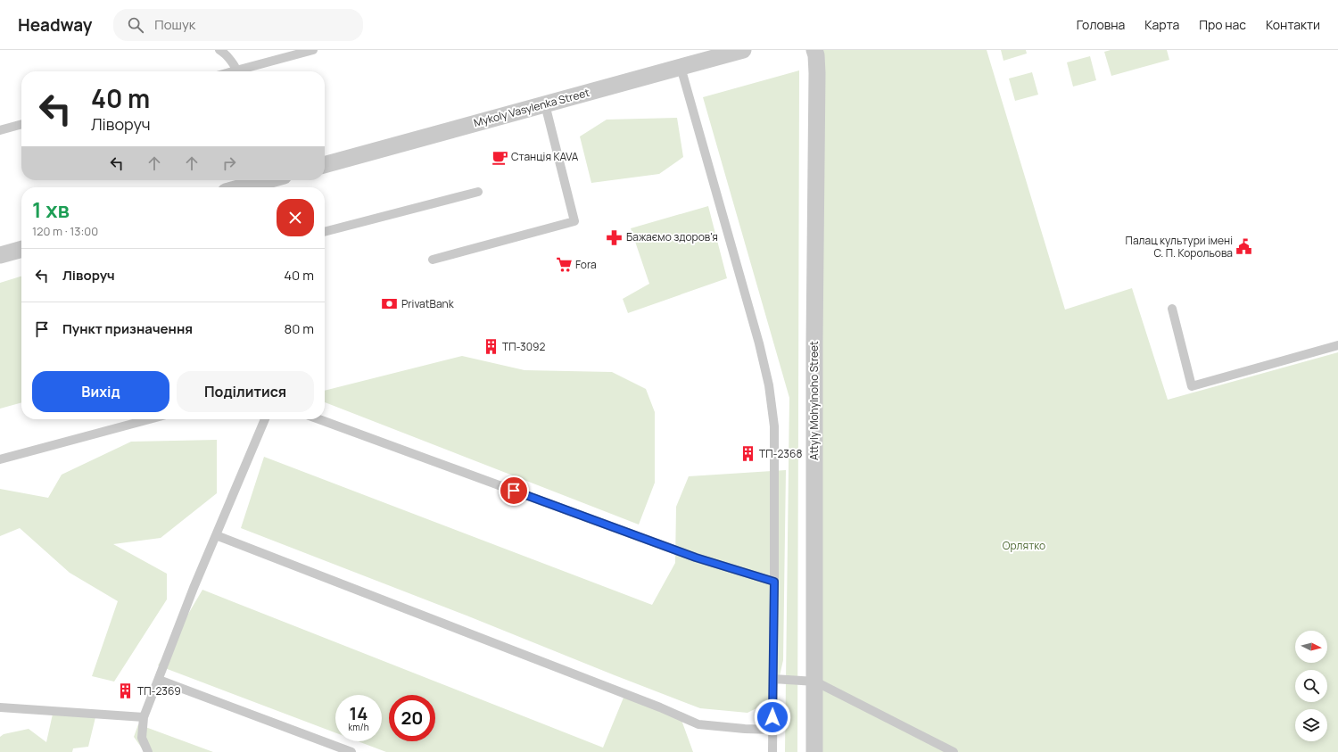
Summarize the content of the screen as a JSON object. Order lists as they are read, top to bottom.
{
  "streets": {
    "street": ["Mykoly Vasylenka Street", "Attyly Mohylnoho Street"]
  },
  "parks": ["Орлятко"],
  "places": {
    "cafe": ["Станція KAVA"],
    "pharmacy": ["Бажаємо здоров'я"],
    "public building": ["Палац культури імені С. П. Корольова"],
    "supermarket": ["Fora"],
    "bank": ["PrivatBank"],
    "building": ["ТП-3092", "ТП-2368", "ТП-2369"]
  },
  "north": "right",
  "page": {
    "header": "Headway",
    "search": "Пошук",
    "nav": [
      "Головна",
      "Карта",
      "Про нас",
      "Контакти"
    ],
    "turn": ["40 m", "Ліворуч"],
    "heading": ["1 хв", "120 m · 13:00"],
    "list": [
      {
        "name": "Ліворуч",
        "value": "40 m"
      },
      {
        "name": "Пункт призначення",
        "value": "80 m"
      }
    ],
    "buttons": ["Вихід", "Поділитися"],
    "speed": "14 km/h",
    "limit": "20"
  }
}
